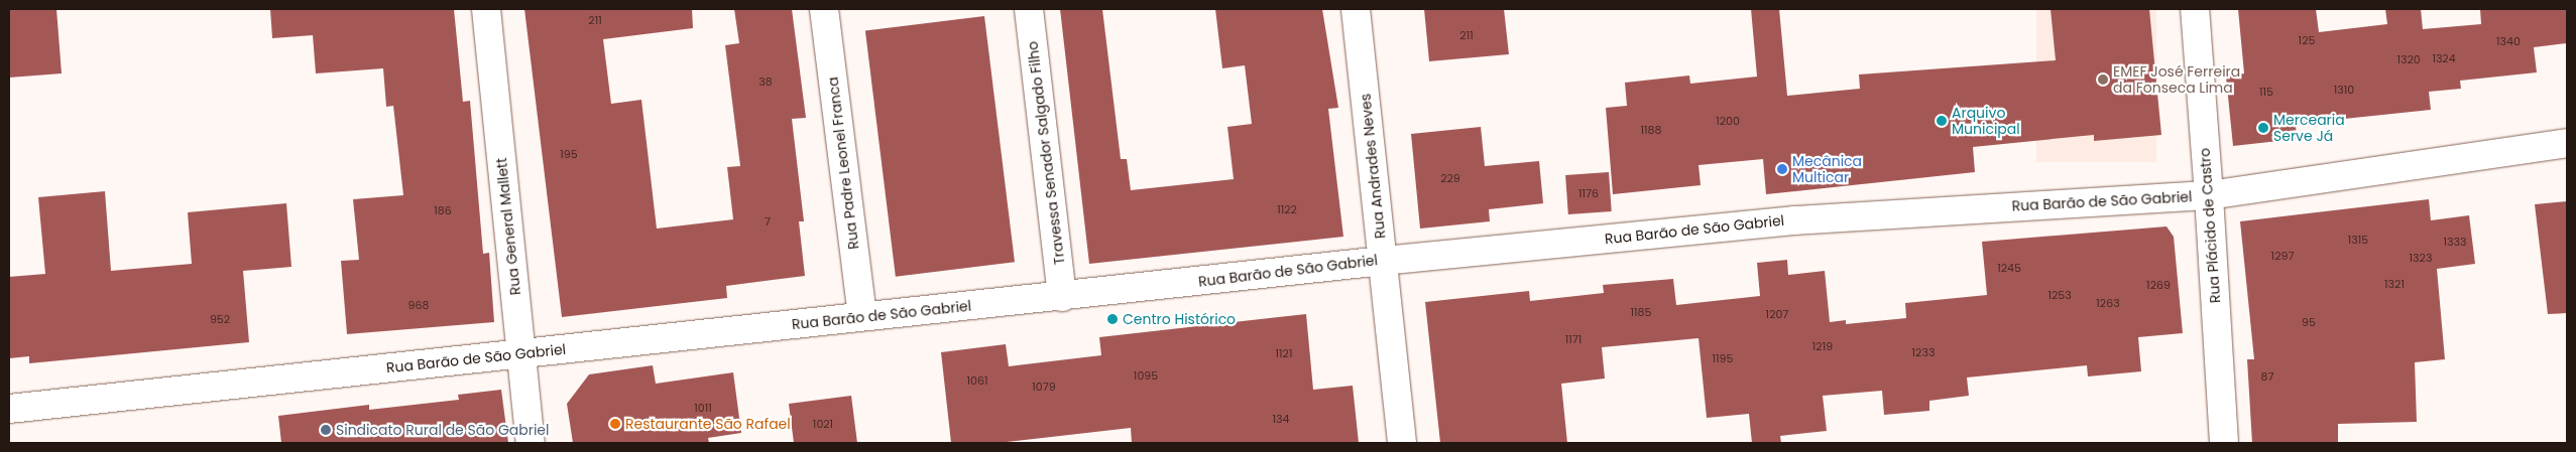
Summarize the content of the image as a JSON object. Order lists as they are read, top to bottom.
{
  "streets": {
    "main road": [
      "Travessa Senador Salgado Filho",
      "Rua Padre Leonel Franca",
      "Rua Andrades Neves",
      "Rua Barão de São Gabriel",
      "Rua Plácido de Castro",
      "Rua General Mallett"
    ]
  },
  "crossings": [
    ["Travessa Senador Salgado Filho", "Rua Barão de São Gabriel"],
    ["Rua Padre Leonel Franca", "Rua Barão de São Gabriel"],
    ["Rua Andrades Neves", "Rua Barão de São Gabriel"],
    ["Rua Barão de São Gabriel", "Rua Plácido de Castro"],
    ["Rua Barão de São Gabriel", "Rua General Mallett"]
  ],
  "places": [
    "EMEF José Ferreira da Fonseca Lima",
    "Arquivo Municipal",
    "Mercearia Serve Já",
    "Mecânica Multicar",
    "Centro Histórico",
    "Restaurante São Rafael",
    "Sindicato Rural de São Gabriel"
  ],
  "house_numbers": [
    "211",
    "211",
    "125",
    "1340",
    "1324",
    "1320",
    "38",
    "1310",
    "115",
    "1200",
    "1188",
    "195",
    "229",
    "1176",
    "1122",
    "186",
    "7",
    "1315",
    "1333",
    "1297",
    "1323",
    "1245",
    "1321",
    "1269",
    "1253",
    "1263",
    "968",
    "1185",
    "1207",
    "952",
    "95",
    "1171",
    "1219",
    "1233",
    "1121",
    "1195",
    "1095",
    "87",
    "1061",
    "1079",
    "1011",
    "134",
    "1021"
  ]
}
